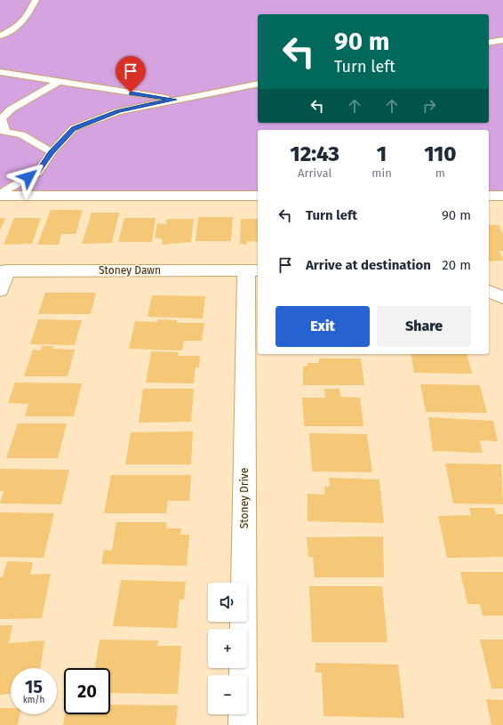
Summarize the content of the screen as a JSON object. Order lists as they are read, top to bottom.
{
  "streets": {
    "street": ["Stoney Dawn", "Stoney Drive"]
  },
  "crossings": [
    ["Stoney Dawn", "Stoney Drive"]
  ],
  "page": {
    "turn": ["90 m", "Turn left"],
    "eta": [
      "12:43",
      "Arrival",
      "1",
      "min",
      "110",
      "m"
    ],
    "list": [
      {
        "name": "Turn left",
        "value": "90 m"
      },
      {
        "name": "Arrive at destination",
        "value": "20 m"
      }
    ],
    "buttons": ["Exit", "Share"],
    "map_buttons": ["+", "−"],
    "speed": "15 km/h",
    "limit": "20"
  }
}
